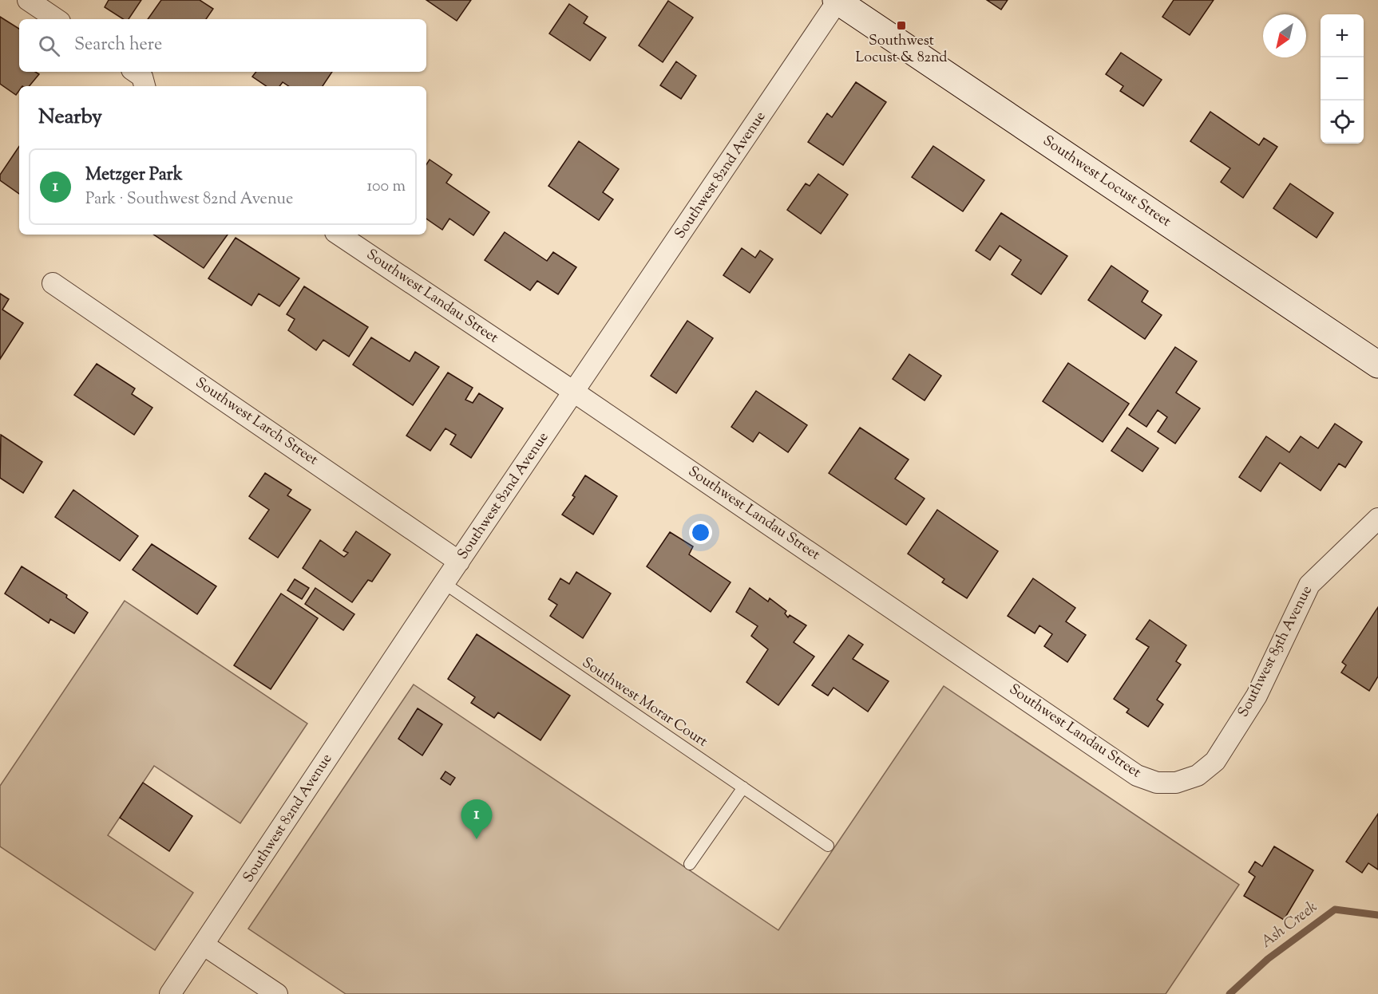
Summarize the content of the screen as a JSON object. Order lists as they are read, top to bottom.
{
  "streets": {
    "street": [
      "Southwest 82nd Avenue",
      "Southwest Locust Street",
      "Southwest Landau Street",
      "Southwest Larch Street",
      "Southwest 85th Avenue"
    ],
    "lane": ["Southwest Morar Court"]
  },
  "crossings": [
    ["Southwest 82nd Avenue", "Southwest Locust Street"],
    ["Southwest 82nd Avenue", "Southwest Landau Street"],
    ["Southwest 82nd Avenue", "Southwest Larch Street"],
    ["Southwest 82nd Avenue", "Southwest Morar Court"],
    ["Southwest Landau Street", "Southwest 85th Avenue"]
  ],
  "water": ["Ash Creek"],
  "places": {
    "transit": ["Southwest Locust & 82nd"]
  },
  "north": "bottom left",
  "page": {
    "map_buttons": ["+", "−"],
    "search": "Search here",
    "heading": "Nearby",
    "list": [
      {
        "mark": "1",
        "name": "Metzger Park",
        "note": "Park · Southwest 82nd Avenue",
        "value": "100 m"
      }
    ],
    "pins": "1"
  }
}
